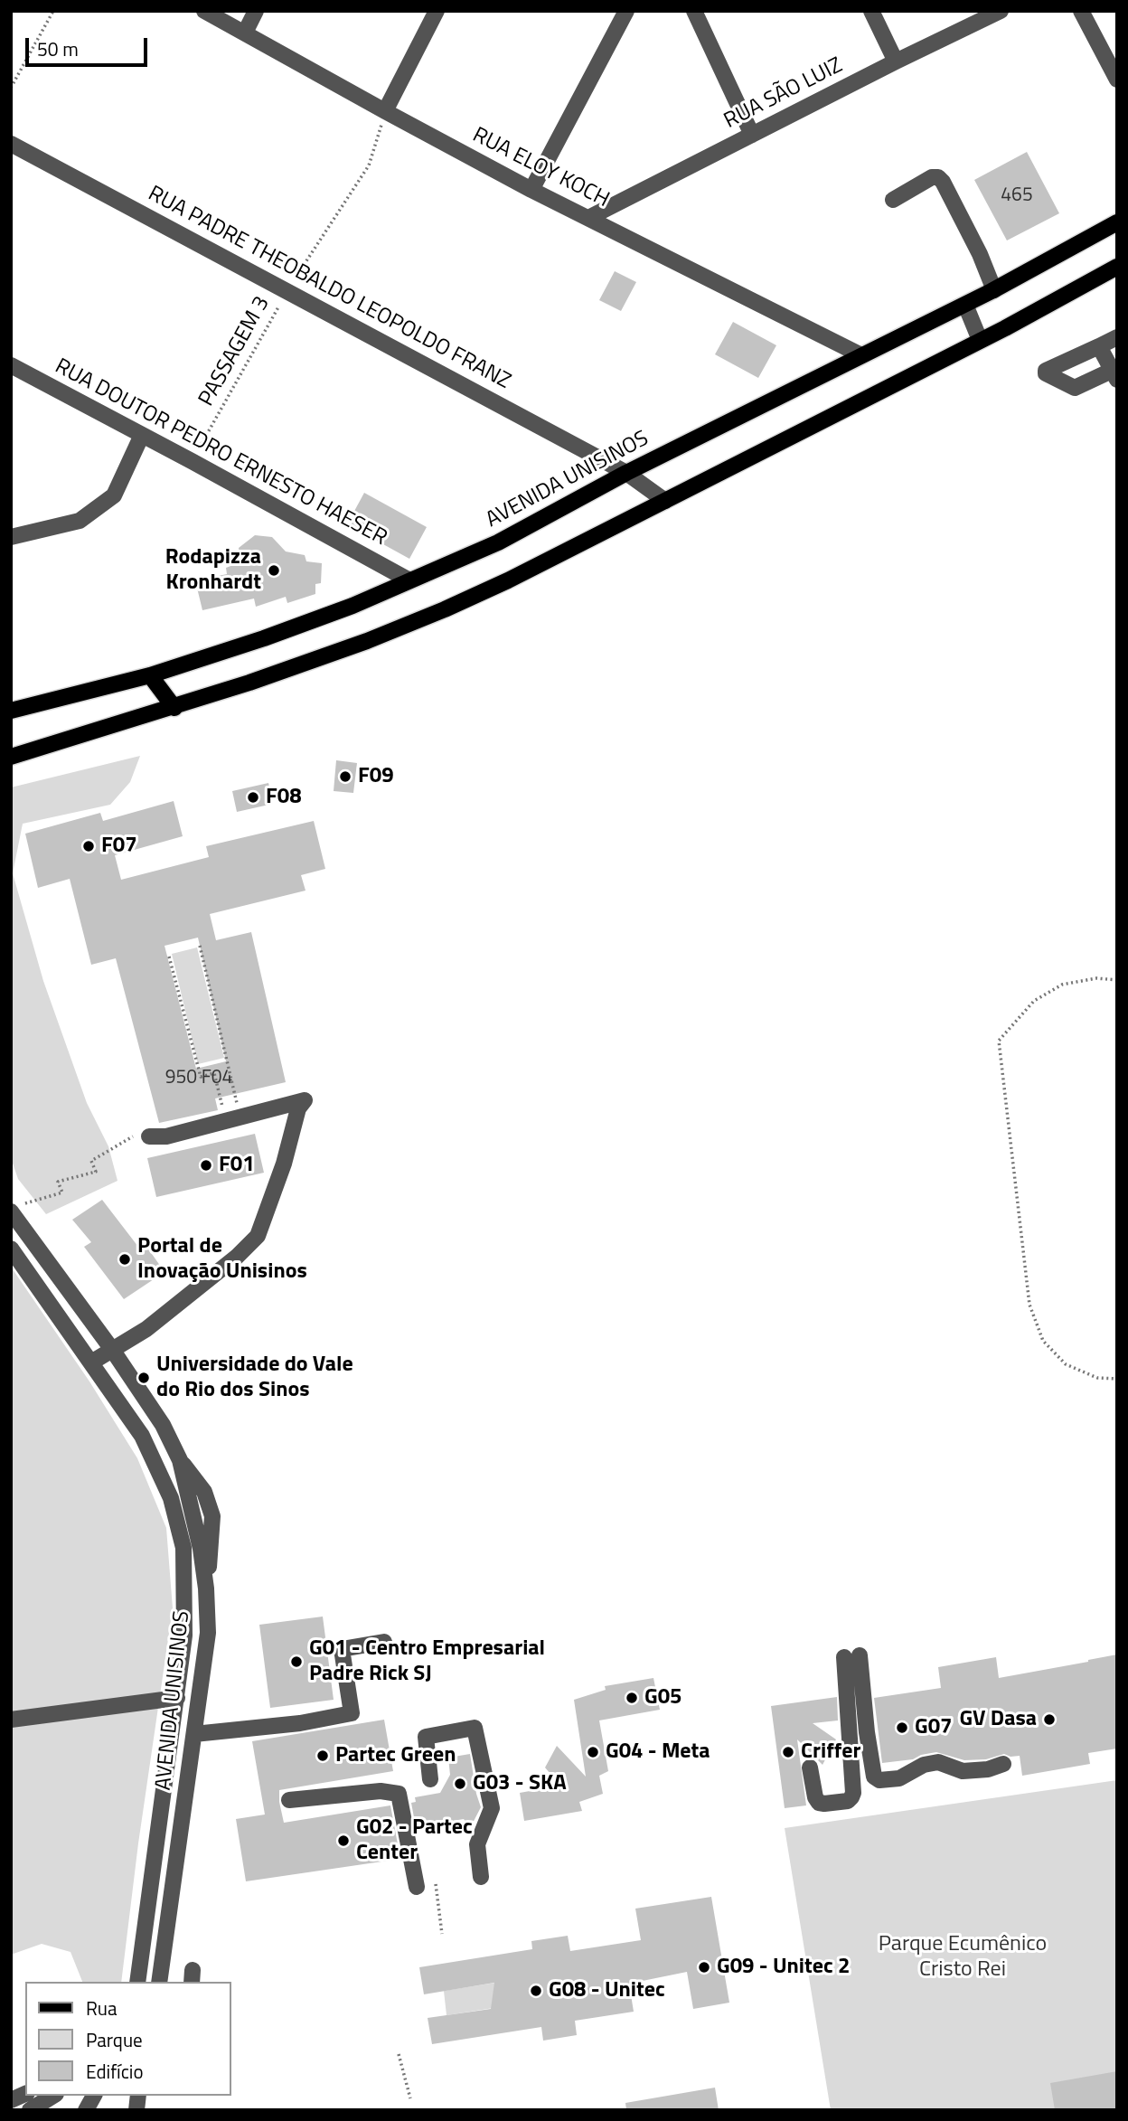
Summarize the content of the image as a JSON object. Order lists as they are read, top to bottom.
{
  "streets": {
    "main road": ["AVENIDA UNISINOS"],
    "street": [
      "RUA SÃO LUIZ",
      "RUA ELOY KOCH",
      "RUA PADRE THEOBALDO LEOPOLDO FRANZ",
      "RUA DOUTOR PEDRO ERNESTO HAESER"
    ],
    "path": ["PASSAGEM 3"]
  },
  "crossings": [
    ["RUA SÃO LUIZ", "RUA ELOY KOCH"],
    ["RUA ELOY KOCH", "PASSAGEM 3"],
    ["RUA ELOY KOCH", "AVENIDA UNISINOS"],
    ["RUA PADRE THEOBALDO LEOPOLDO FRANZ", "PASSAGEM 3"],
    ["RUA PADRE THEOBALDO LEOPOLDO FRANZ", "AVENIDA UNISINOS"],
    ["PASSAGEM 3", "RUA DOUTOR PEDRO ERNESTO HAESER"],
    ["RUA DOUTOR PEDRO ERNESTO HAESER", "AVENIDA UNISINOS"]
  ],
  "parks": ["Parque Ecumênico Cristo Rei"],
  "places": [
    "Rodapizza Kronhardt",
    "F09",
    "F08",
    "F07",
    "F01",
    "Portal de Inovação Unisinos",
    "Universidade do Vale do Rio dos Sinos",
    "G01 - Centro Empresarial Padre Rick SJ",
    "G05",
    "GV Dasa",
    "G07",
    "G04 - Meta",
    "Criffer",
    "Partec Green",
    "G03 - SKA",
    "G02 - Partec Center",
    "G09 - Unitec 2",
    "G08 - Unitec"
  ],
  "house_numbers": ["465", "950 F04"],
  "legend": ["Rua", "Parque", "Edifício"],
  "scale_bar": "50 m"
}
